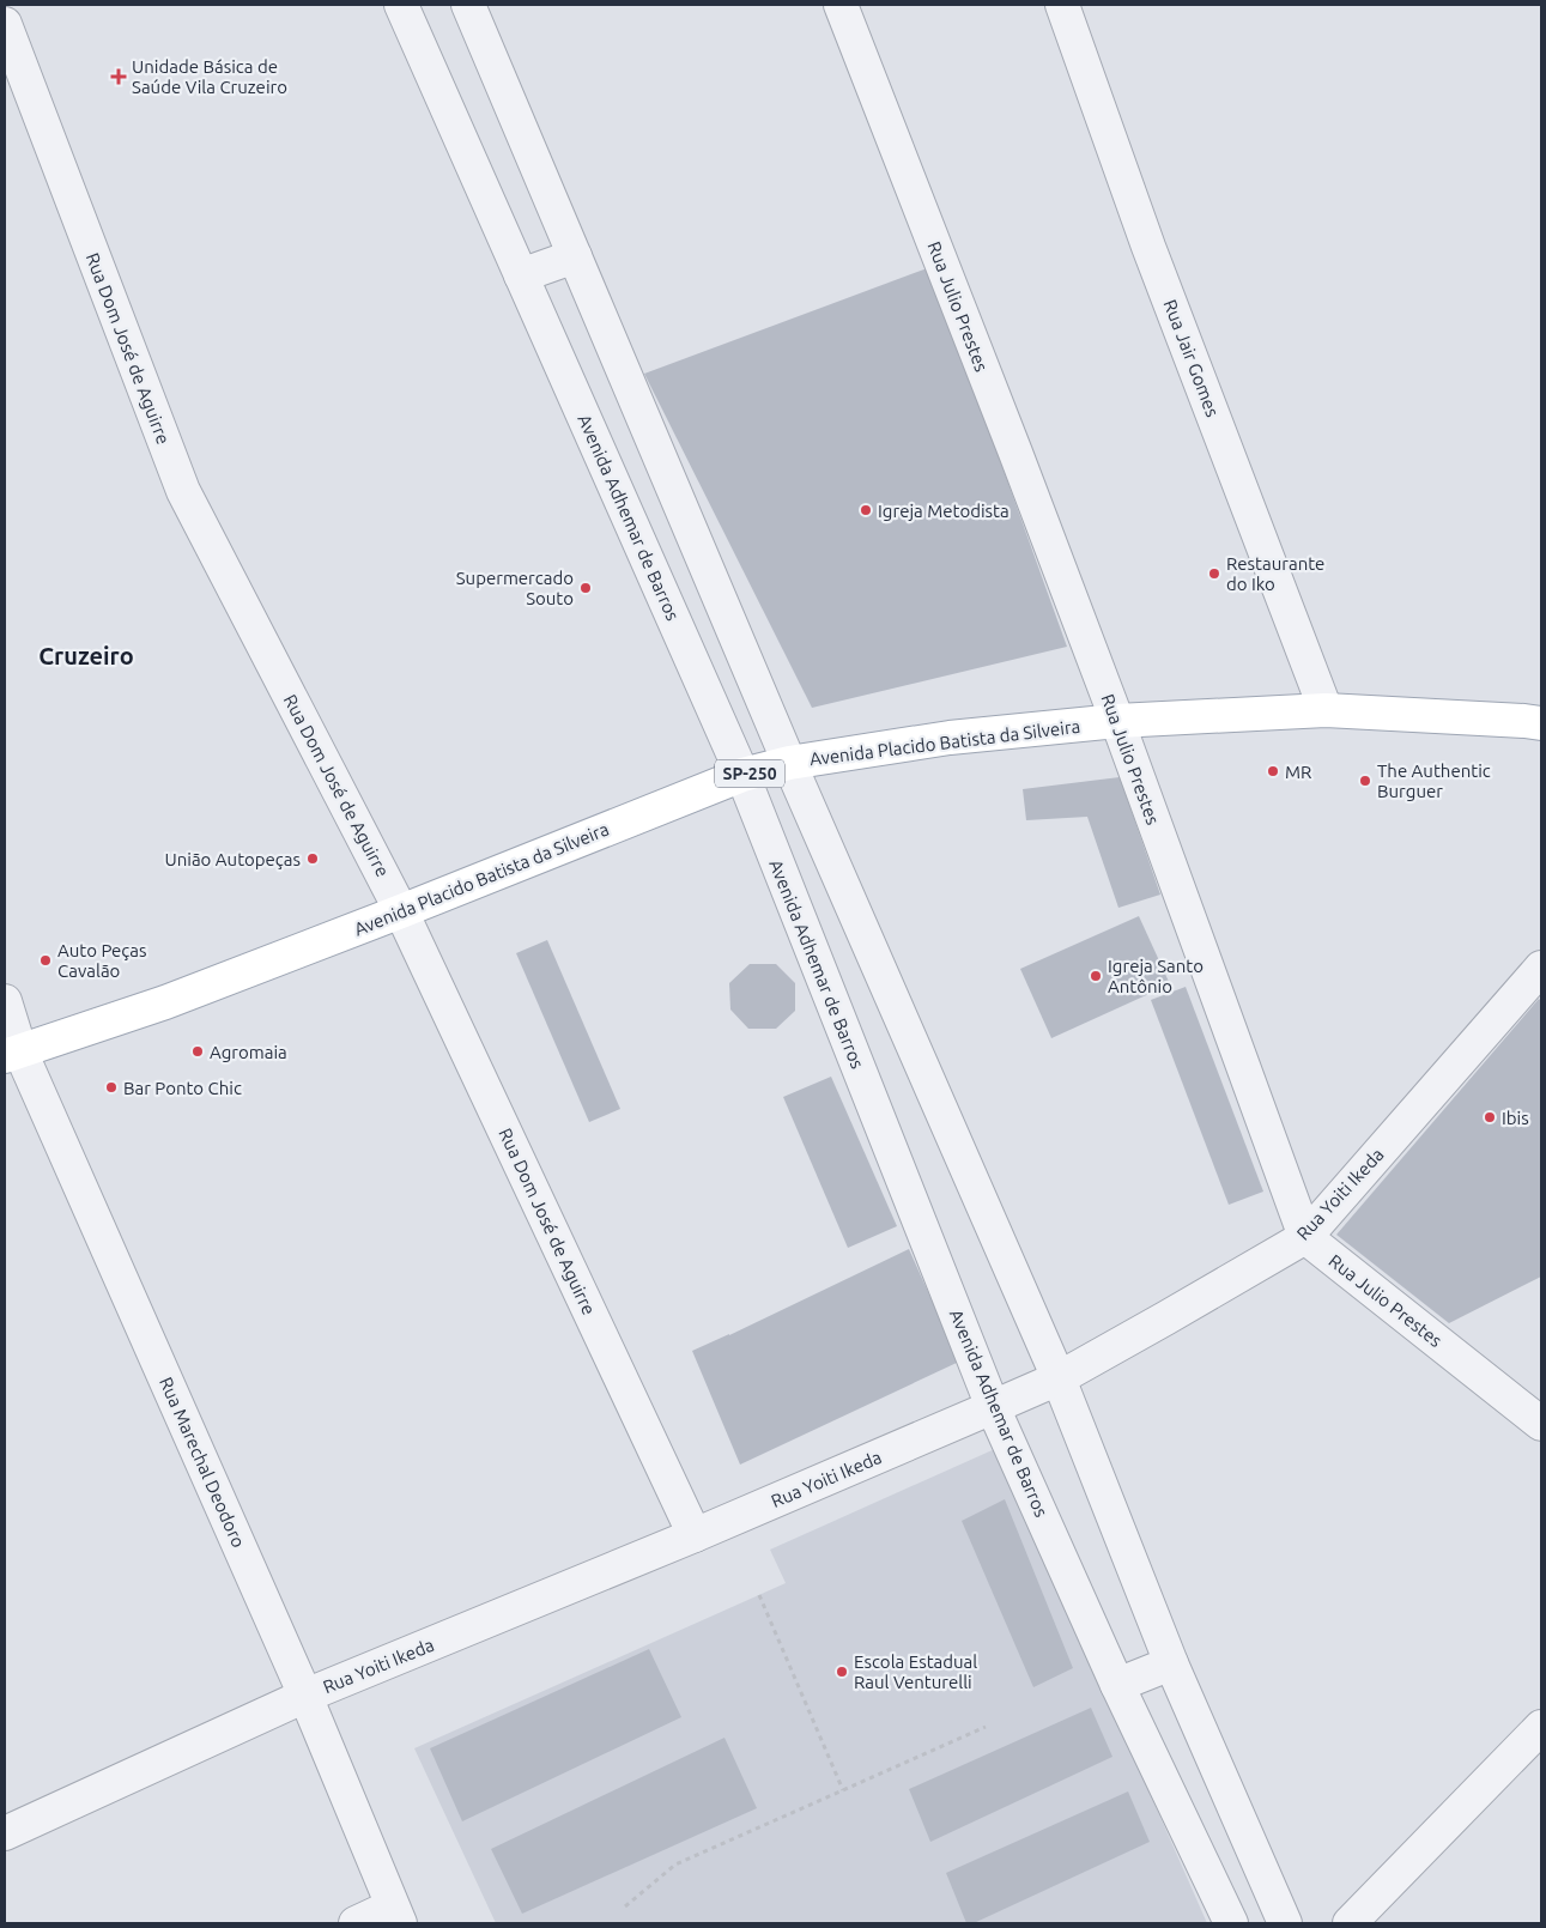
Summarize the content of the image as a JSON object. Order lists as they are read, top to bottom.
{
  "streets": {
    "main road": ["Avenida Placido Batista da Silveira", "SP-250"],
    "street": [
      "Rua Julio Prestes",
      "Rua Dom José de Aguirre",
      "Rua Jair Gomes",
      "Avenida Adhemar de Barros",
      "Rua Yoiti Ikeda",
      "Rua Marechal Deodoro"
    ]
  },
  "crossings": [
    ["Rua Julio Prestes", "Avenida Placido Batista da Silveira"],
    ["Rua Julio Prestes", "Rua Yoiti Ikeda"],
    ["Rua Dom José de Aguirre", "Avenida Placido Batista da Silveira"],
    ["Rua Dom José de Aguirre", "Rua Yoiti Ikeda"],
    ["Rua Jair Gomes", "Avenida Placido Batista da Silveira"],
    ["Avenida Adhemar de Barros", "Avenida Placido Batista da Silveira"],
    ["Avenida Adhemar de Barros", "Rua Yoiti Ikeda"],
    ["Avenida Placido Batista da Silveira", "Rua Marechal Deodoro"],
    ["Rua Yoiti Ikeda", "Rua Marechal Deodoro"]
  ],
  "districts": ["Cruzeiro"],
  "places": {
    "health": ["Unidade Básica de Saúde Vila Cruzeiro"],
    "other": [
      "Igreja Metodista",
      "Restaurante do Iko",
      "Supermercado Souto",
      "MR",
      "The Authentic Burguer",
      "União Autopeças",
      "Auto Peças Cavalão",
      "Igreja Santo Antônio",
      "Agromaia",
      "Bar Ponto Chic",
      "Ibis",
      "Escola Estadual Raul Venturelli"
    ]
  }
}
